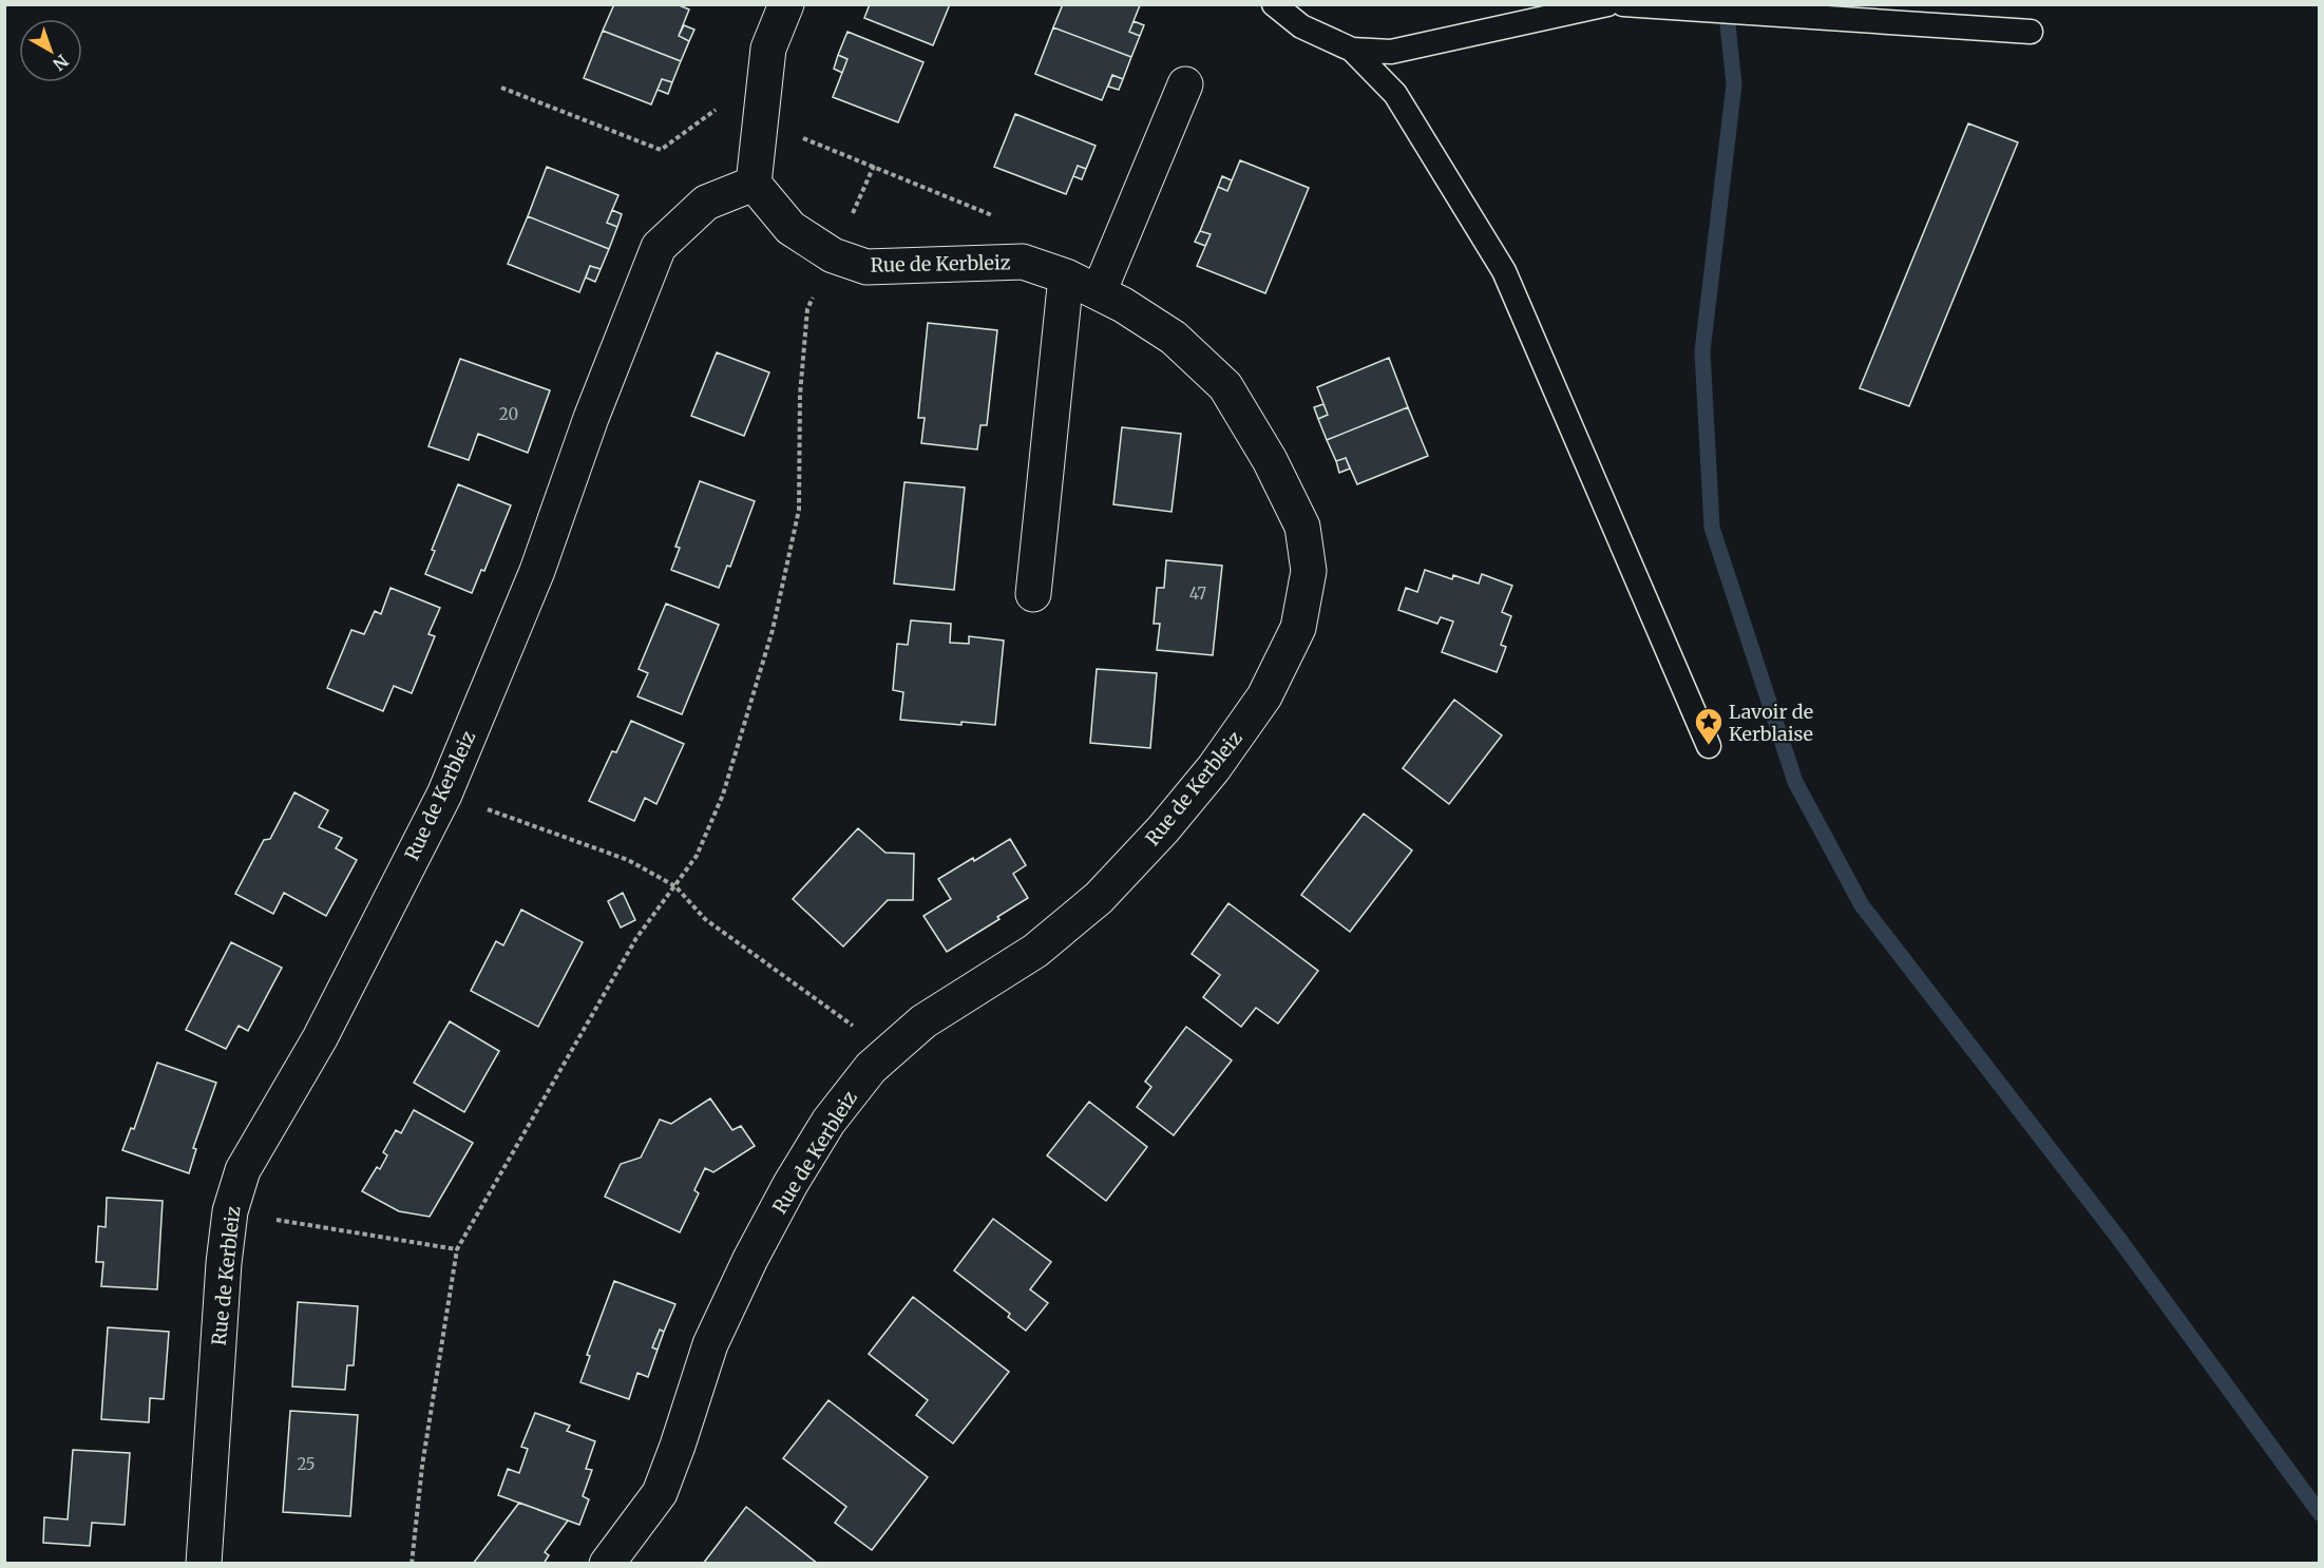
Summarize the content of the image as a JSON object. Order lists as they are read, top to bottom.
{
  "streets": {
    "street": ["Rue de Kerbleiz"]
  },
  "places": {
    "place": ["Lavoir de Kerblaise"]
  },
  "house_numbers": ["20", "47", "25"],
  "north": "bottom right"
}
